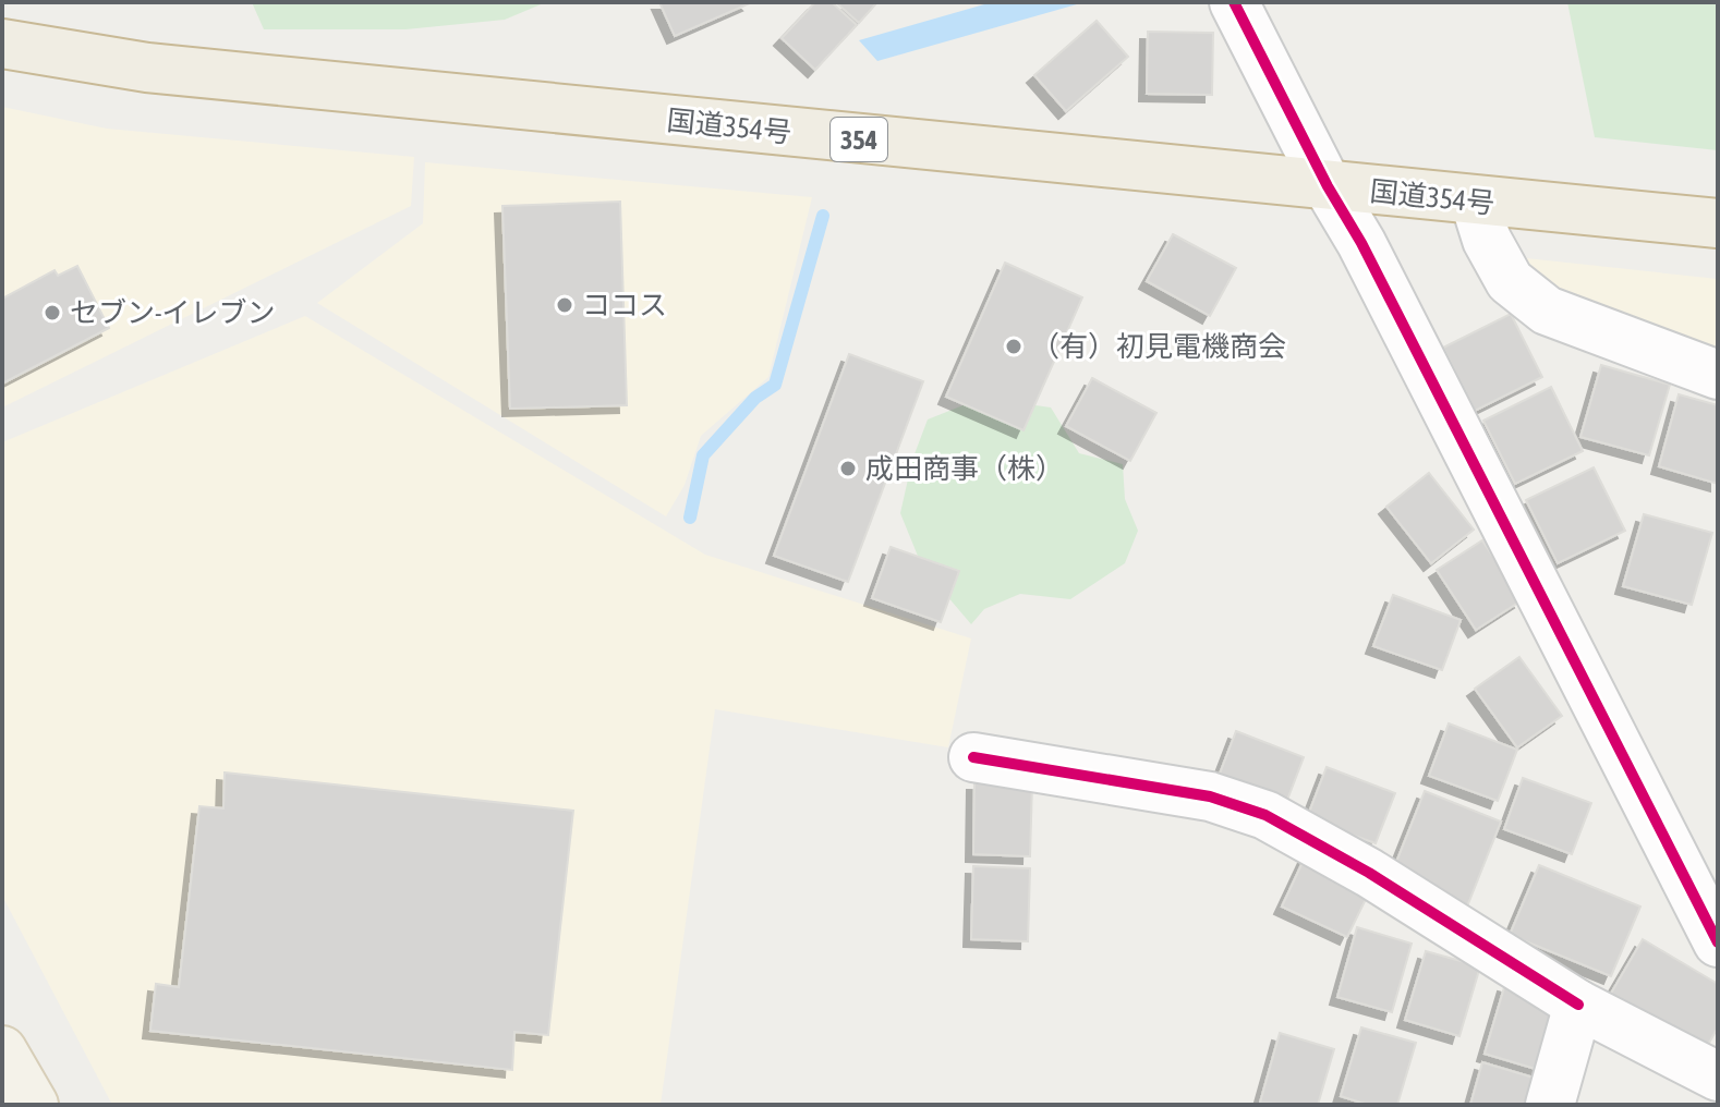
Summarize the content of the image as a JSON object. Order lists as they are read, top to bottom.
{
  "streets": {
    "highway": ["国道354号", "354"]
  },
  "places": [
    "ココス",
    "セブン-イレブン",
    "（有）初見電機商会",
    "成田商事（株）"
  ]
}
